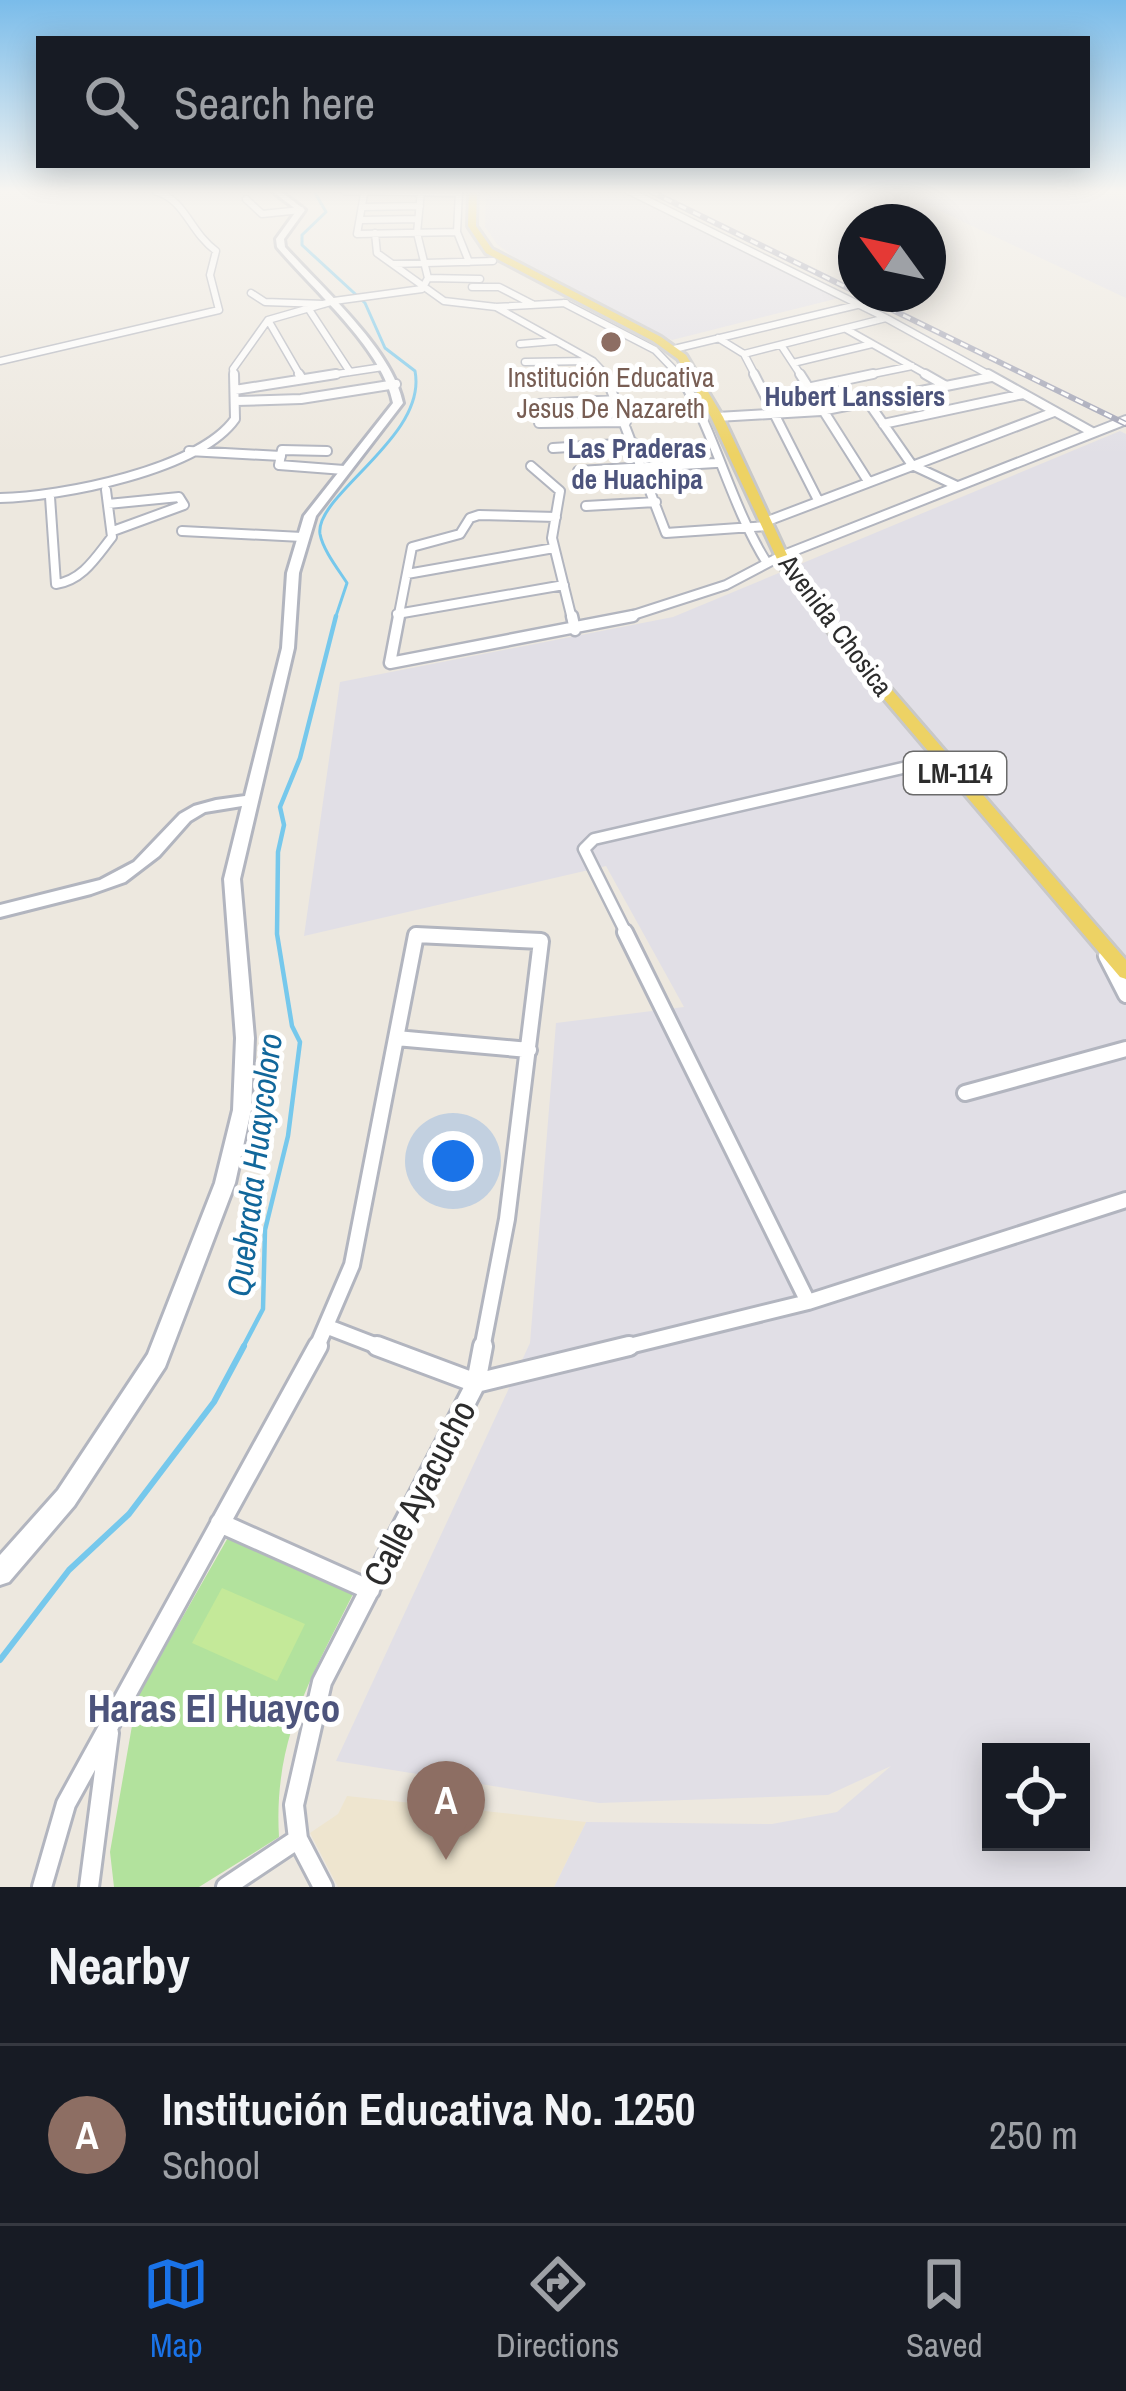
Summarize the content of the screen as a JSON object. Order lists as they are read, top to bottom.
{
  "streets": {
    "main road": ["Avenida Chosica", "LM-114"],
    "street": ["Calle Ayacucho"]
  },
  "districts": ["Hubert Lanssiers", "Las Praderas de Huachipa", "Haras El Huayco"],
  "water": ["Quebrada Huaycoloro"],
  "places": ["Institución Educativa Jesus De Nazareth"],
  "north": "top left",
  "page": {
    "search": "Search here",
    "pins": "A",
    "heading": "Nearby",
    "list": [
      {
        "mark": "A",
        "name": "Institución Educativa No. 1250",
        "note": "School",
        "value": "250 m"
      }
    ],
    "nav": ["Map", "Directions", "Saved"]
  }
}
